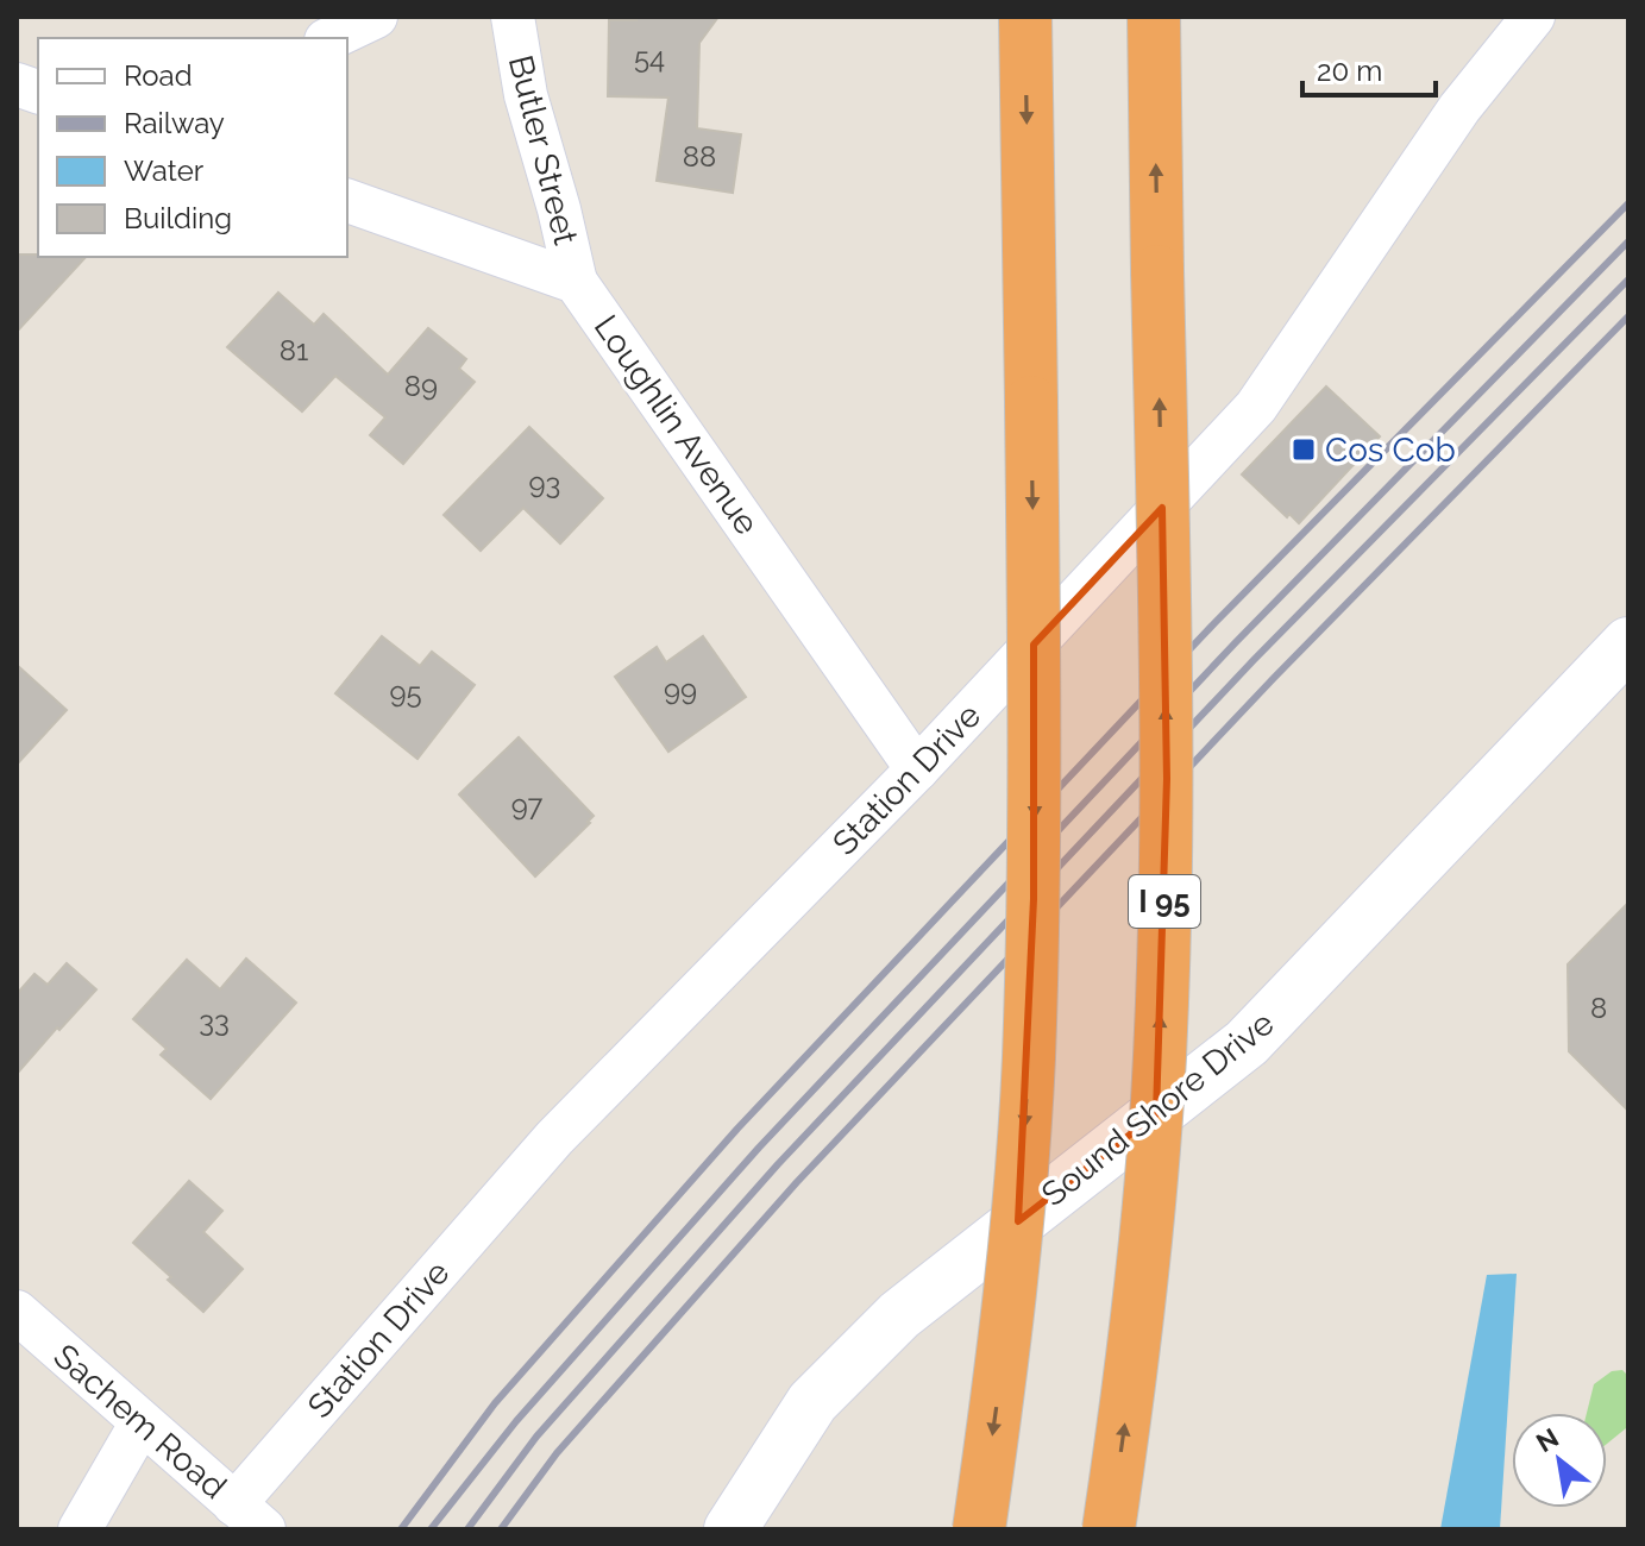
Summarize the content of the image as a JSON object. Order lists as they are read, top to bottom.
{
  "streets": {
    "highway": ["I 95"],
    "main road": ["Sound Shore Drive"],
    "street": [
      "Butler Street",
      "Loughlin Avenue",
      "Station Drive",
      "Sachem Road"
    ]
  },
  "crossings": [
    ["Butler Street", "Loughlin Avenue"],
    ["Loughlin Avenue", "Station Drive"],
    ["Station Drive", "Sachem Road"]
  ],
  "places": {
    "transit": ["Cos Cob"]
  },
  "house_numbers": [
    "54",
    "88",
    "81",
    "89",
    "93",
    "99",
    "95",
    "97",
    "8",
    "33"
  ],
  "legend": [
    "Road",
    "Railway",
    "Water",
    "Building"
  ],
  "scale_bar": "20 m",
  "north": "top left"
}
